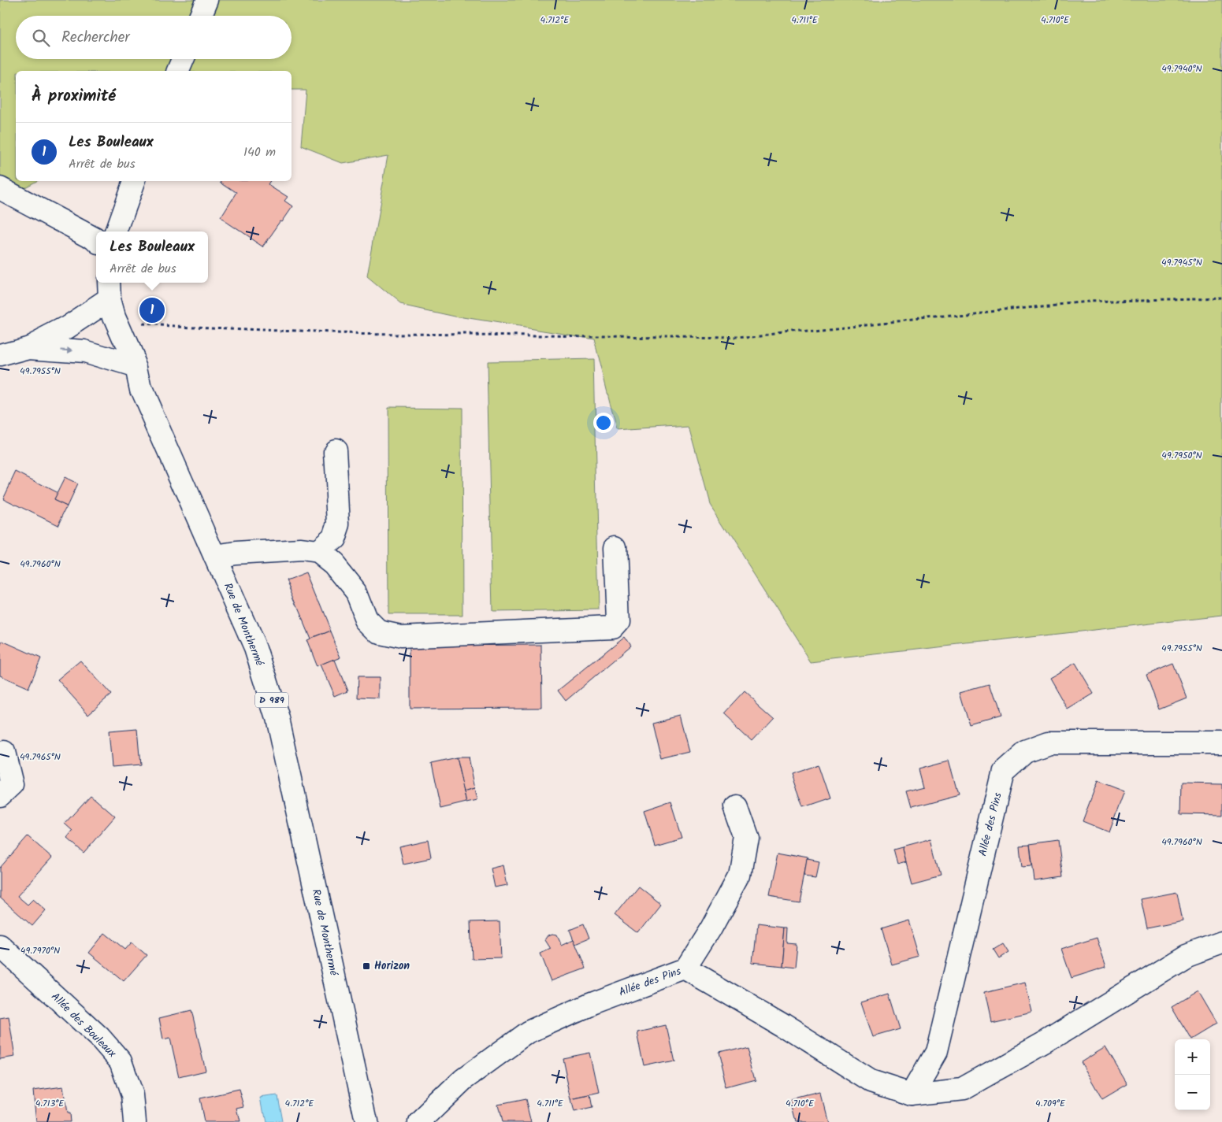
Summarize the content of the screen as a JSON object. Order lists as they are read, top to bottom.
{
  "streets": {
    "street": [
      "Rue de Monthermé",
      "D 989",
      "Allée des Pins",
      "Allée des Bouleaux"
    ]
  },
  "places": {
    "transit": ["Horizon"]
  },
  "page": {
    "search": "Rechercher",
    "heading": "À proximité",
    "list": [
      {
        "mark": "1",
        "name": "Les Bouleaux",
        "note": "Arrêt de bus",
        "value": "140 m"
      }
    ],
    "popup": ["Les Bouleaux", "Arrêt de bus"],
    "pins": "1",
    "map_buttons": ["+", "−"]
  },
  "coordinates": [
    "4.712°E",
    "4.711°E",
    "4.710°E",
    "49.7940°N",
    "49.7945°N",
    "49.7955°N",
    "49.7950°N",
    "49.7960°N",
    "49.7965°N",
    "49.7970°N",
    "4.713°E",
    "4.709°E"
  ]
}
